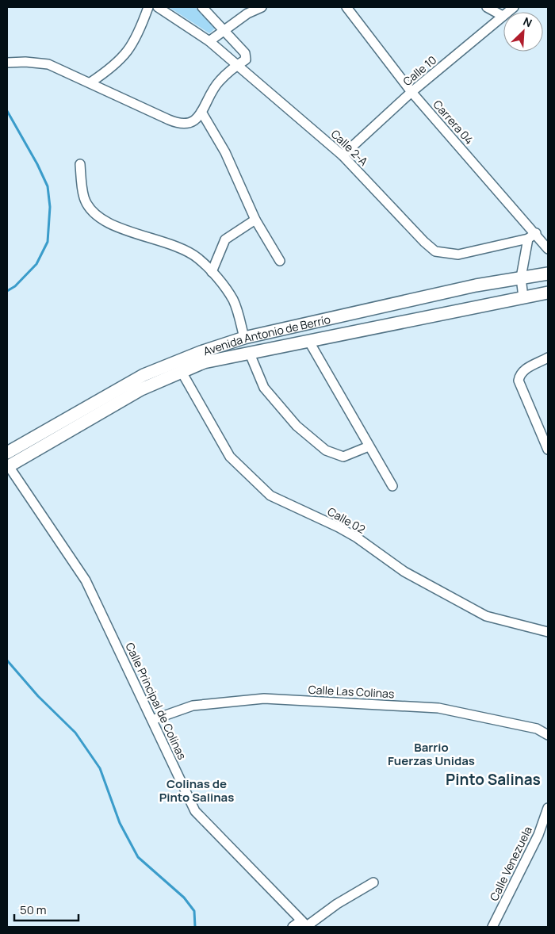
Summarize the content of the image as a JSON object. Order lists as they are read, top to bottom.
{
  "streets": {
    "street": [
      "Calle 10",
      "Carrera 04",
      "Calle 2-A",
      "Avenida Antonio de Berrío",
      "Calle 02",
      "Calle Las Colinas",
      "Calle Principal de Colinas",
      "Calle Venezuela"
    ]
  },
  "crossings": [
    ["Calle 10", "Carrera 04"],
    ["Calle 10", "Calle 2-A"],
    ["Carrera 04", "Calle 2-A"],
    ["Avenida Antonio de Berrío", "Calle 02"],
    ["Avenida Antonio de Berrío", "Calle Principal de Colinas"],
    ["Calle Las Colinas", "Calle Principal de Colinas"]
  ],
  "districts": ["Barrio Fuerzas Unidas", "Pinto Salinas", "Colinas de Pinto Salinas"],
  "scale_bar": "50 m",
  "north": "top right"
}
